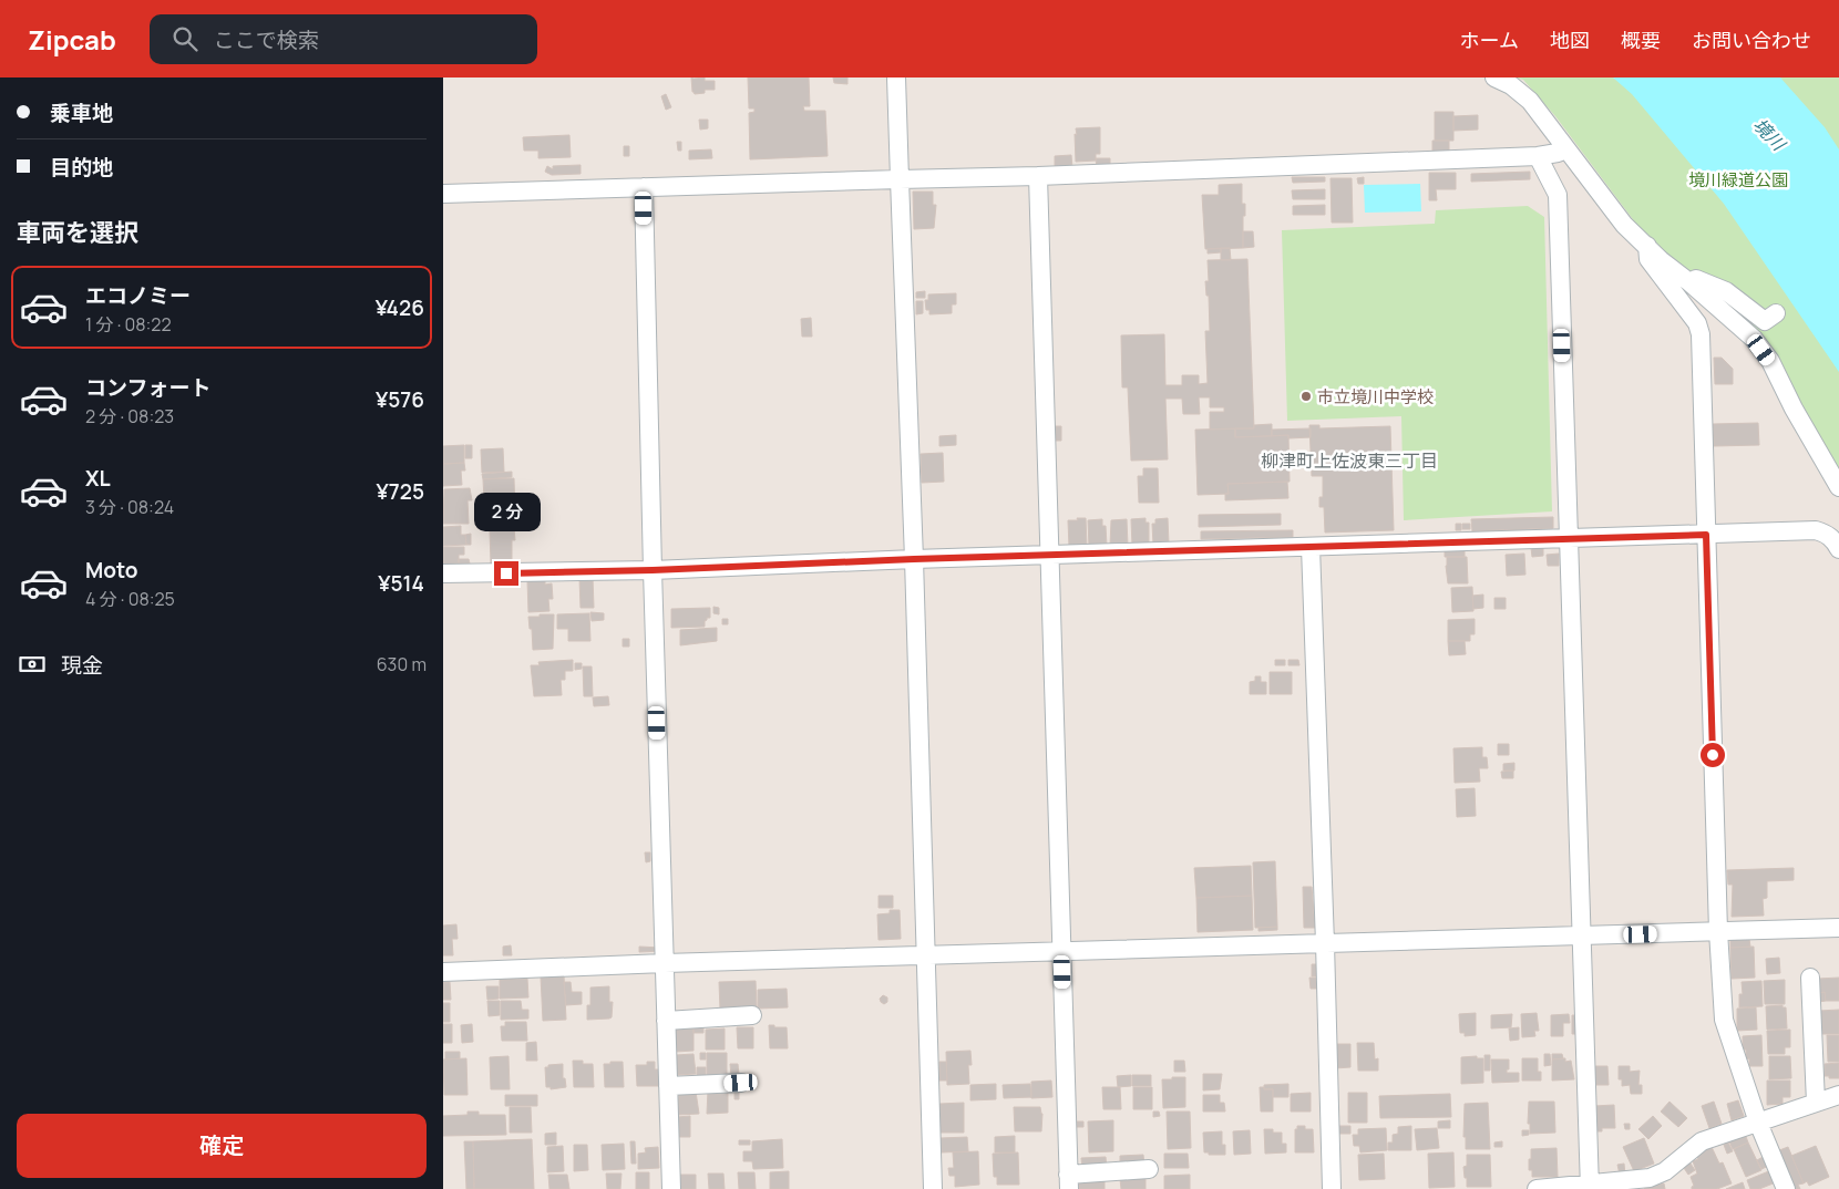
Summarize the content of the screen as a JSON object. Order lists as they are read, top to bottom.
{
  "districts": ["柳津町上佐波東三丁目"],
  "water": ["境川"],
  "parks": ["境川緑道公園"],
  "places": ["市立境川中学校"],
  "page": {
    "header": "Zipcab",
    "search": "ここで検索",
    "nav": [
      "ホーム",
      "地図",
      "概要",
      "お問い合わせ"
    ],
    "banner": ["乗車地", "目的地"],
    "heading": "車両を選択",
    "list": [
      {
        "name": "エコノミー",
        "note": "1 分 · 08:22",
        "value": "¥426"
      },
      {
        "name": "コンフォート",
        "note": "2 分 · 08:23",
        "value": "¥576"
      },
      {
        "name": "XL",
        "note": "3 分 · 08:24",
        "value": "¥725"
      },
      {
        "name": "Moto",
        "note": "4 分 · 08:25",
        "value": "¥514"
      }
    ],
    "bubble": "2 分",
    "pay": ["現金", "630 m"],
    "buttons": "確定"
  }
}
